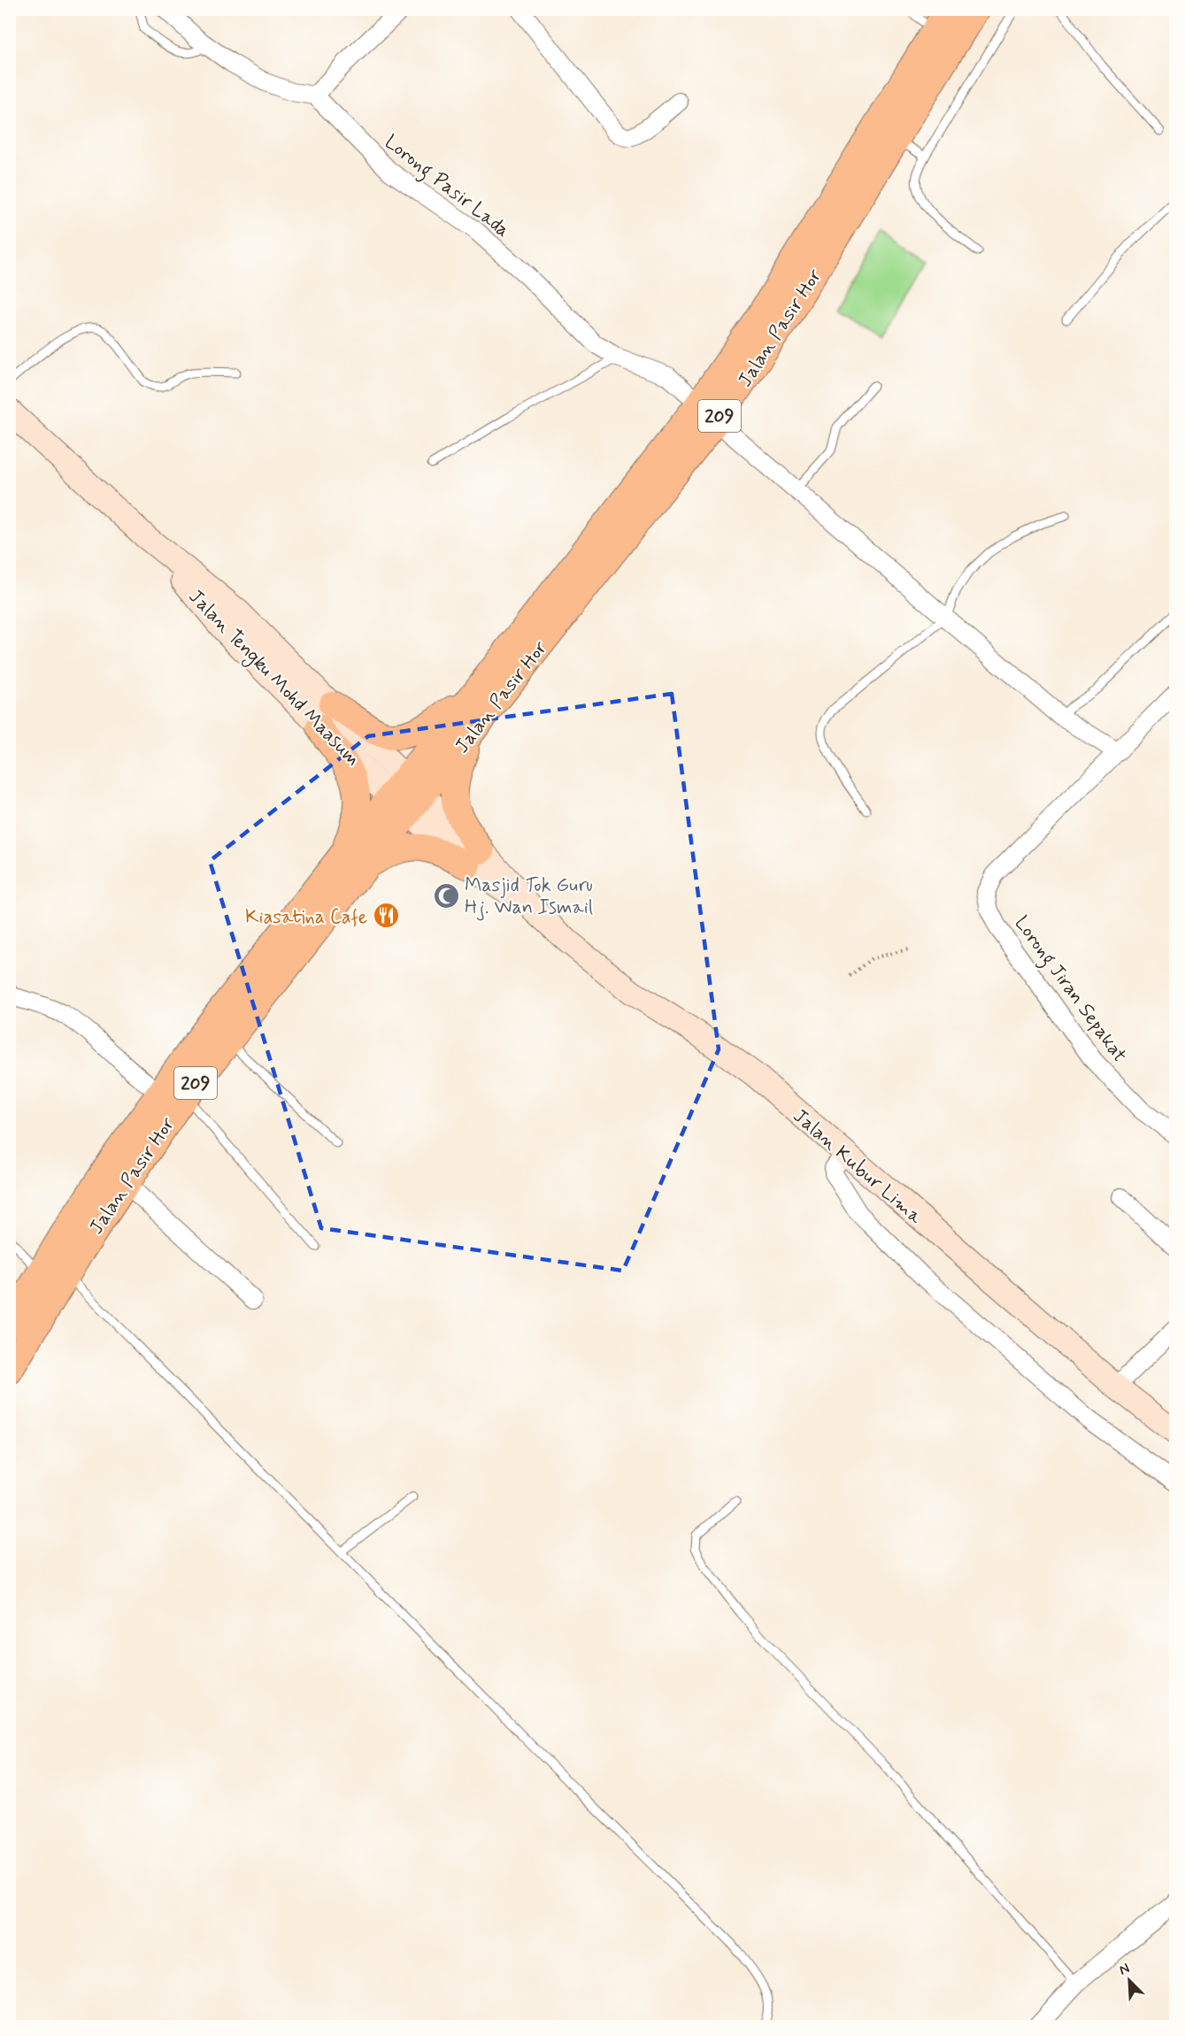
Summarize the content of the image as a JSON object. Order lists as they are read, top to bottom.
{
  "streets": {
    "main road": [
      "Jalan Pasir Hor",
      "209",
      "Jalan Tengku Mohd Maasum",
      "Jalan Kubur Lima"
    ],
    "street": ["Lorong Pasir Lada", "Lorong Jiran Sepakat"]
  },
  "crossings": [
    ["Lorong Pasir Lada", "Jalan Pasir Hor"],
    ["Lorong Pasir Lada", "Lorong Jiran Sepakat"],
    ["Jalan Pasir Hor", "Jalan Tengku Mohd Maasum"],
    ["Jalan Pasir Hor", "Jalan Kubur Lima"],
    ["Jalan Tengku Mohd Maasum", "Jalan Kubur Lima"]
  ],
  "places": {
    "mosque": ["Masjid Tok Guru Hj. Wan Ismail"],
    "restaurant": ["Kiasatina Cafe"]
  },
  "north": "top left"
}
